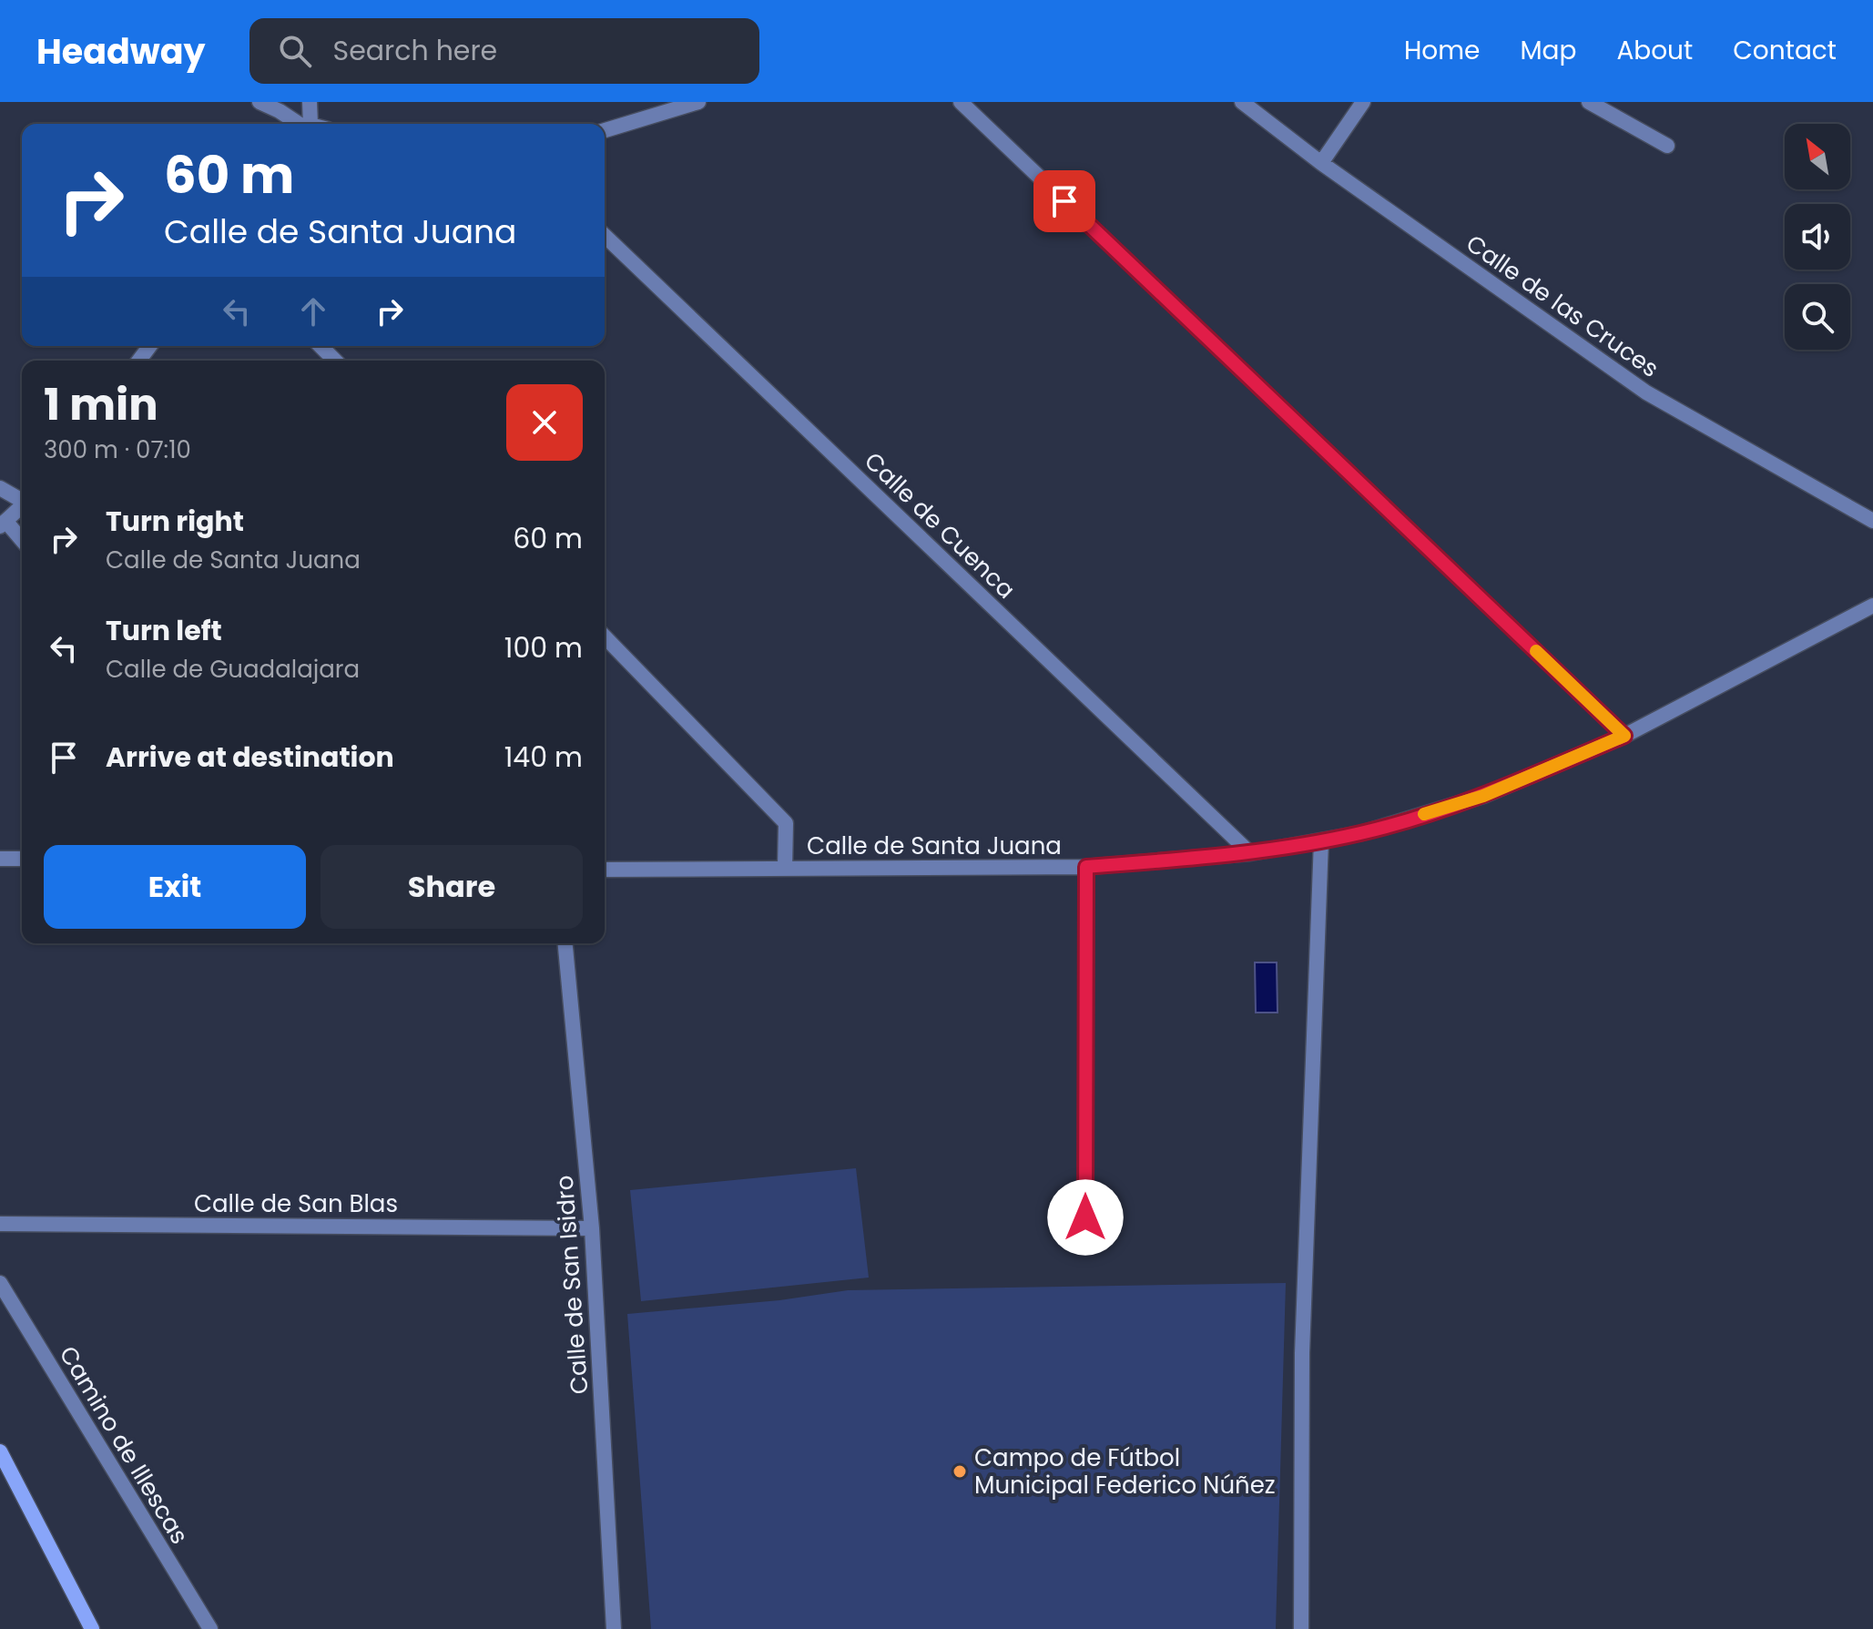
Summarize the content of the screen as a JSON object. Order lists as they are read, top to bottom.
{
  "streets": {
    "street": [
      "Calle de las Cruces",
      "Calle de Cuenca",
      "Calle de Santa Juana",
      "Calle de San Blas",
      "Calle de San Isidro",
      "Camino de Illescas"
    ]
  },
  "crossings": [
    ["Calle de Cuenca", "Calle de Santa Juana"],
    ["Calle de San Blas", "Calle de San Isidro"]
  ],
  "places": ["Campo de Fútbol Municipal Federico Núñez"],
  "north": "top left",
  "page": {
    "header": "Headway",
    "search": "Search here",
    "nav": [
      "Home",
      "Map",
      "About",
      "Contact"
    ],
    "turn": ["60 m", "Calle de Santa Juana"],
    "heading": ["1 min", "300 m · 07:10"],
    "list": [
      {
        "name": "Turn right",
        "note": "Calle de Santa Juana",
        "value": "60 m"
      },
      {
        "name": "Turn left",
        "note": "Calle de Guadalajara",
        "value": "100 m"
      },
      {
        "name": "Arrive at destination",
        "value": "140 m"
      }
    ],
    "buttons": ["Exit", "Share"]
  }
}
